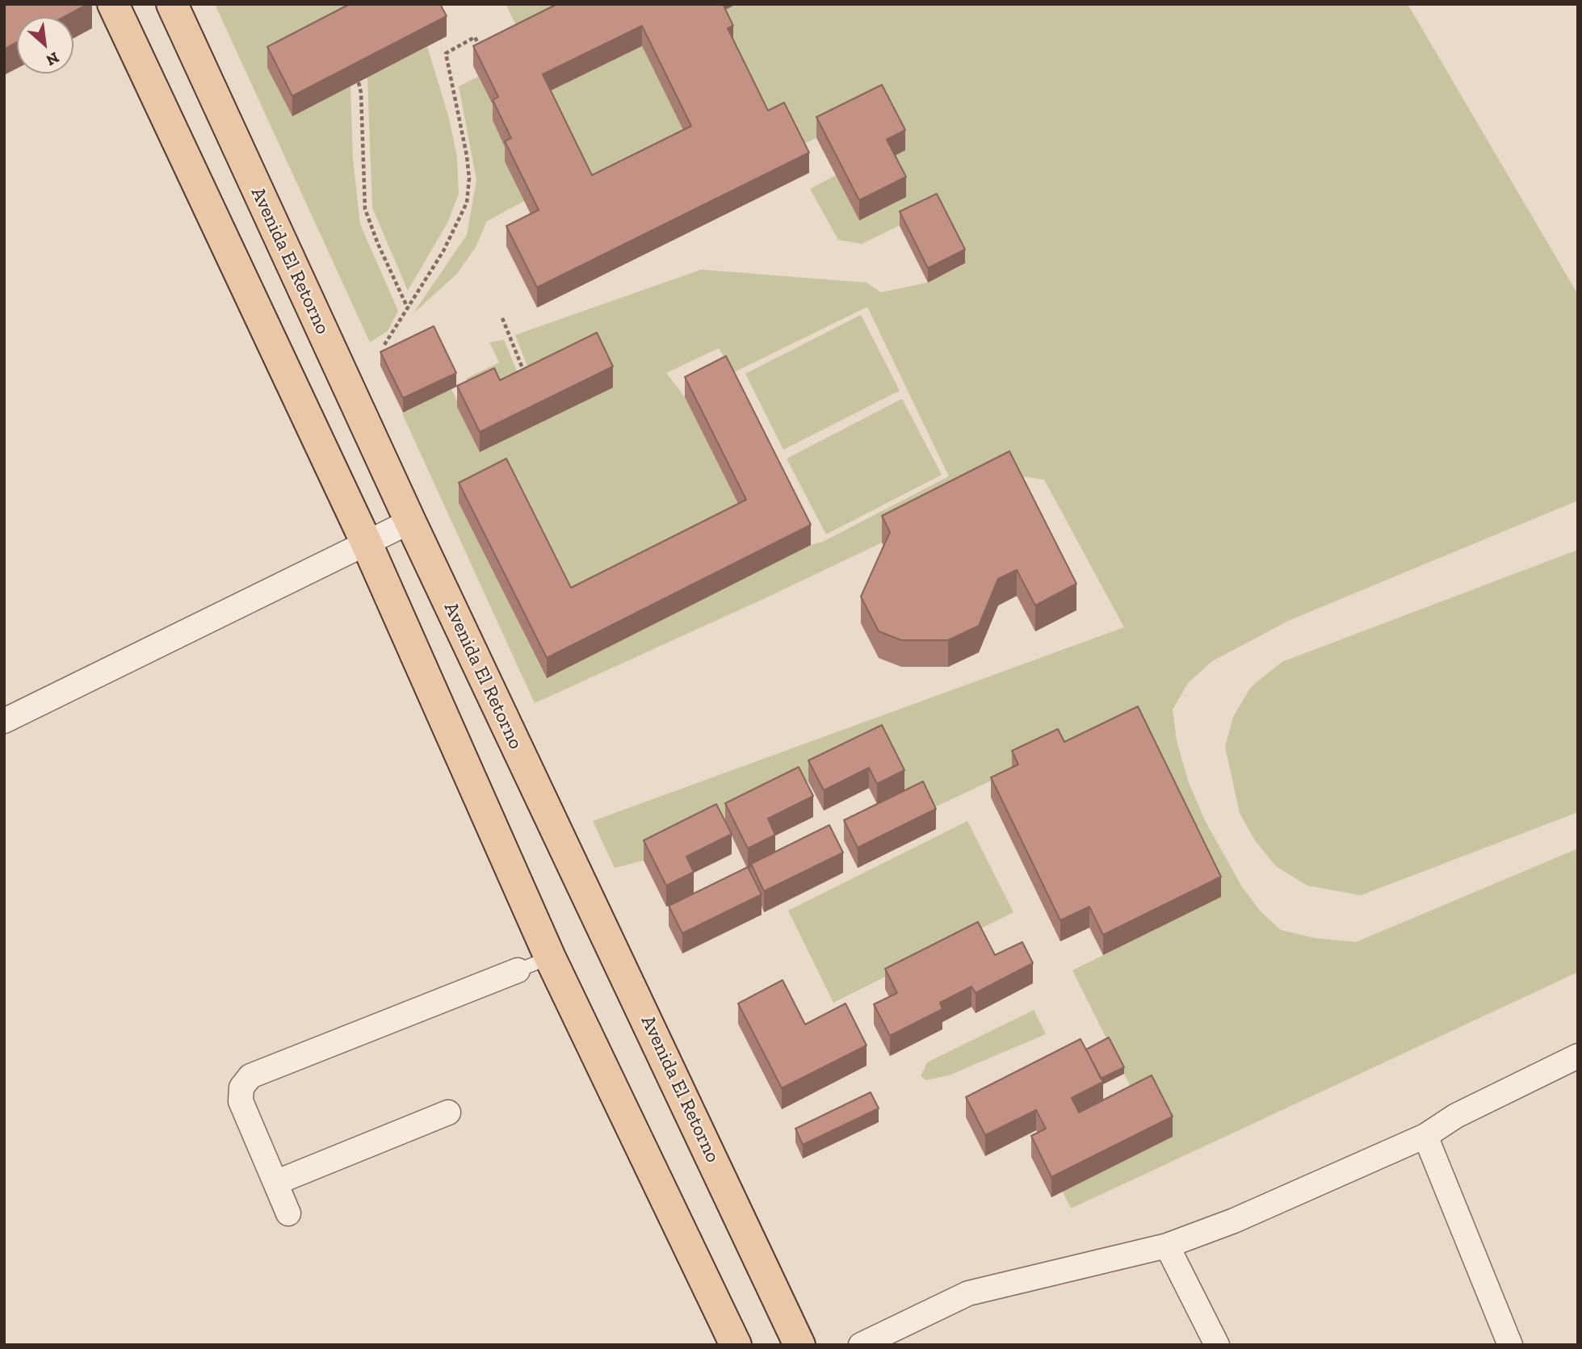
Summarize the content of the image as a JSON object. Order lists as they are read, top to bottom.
{
  "streets": {
    "main road": ["Avenida El Retorno"]
  },
  "north": "bottom right"
}
